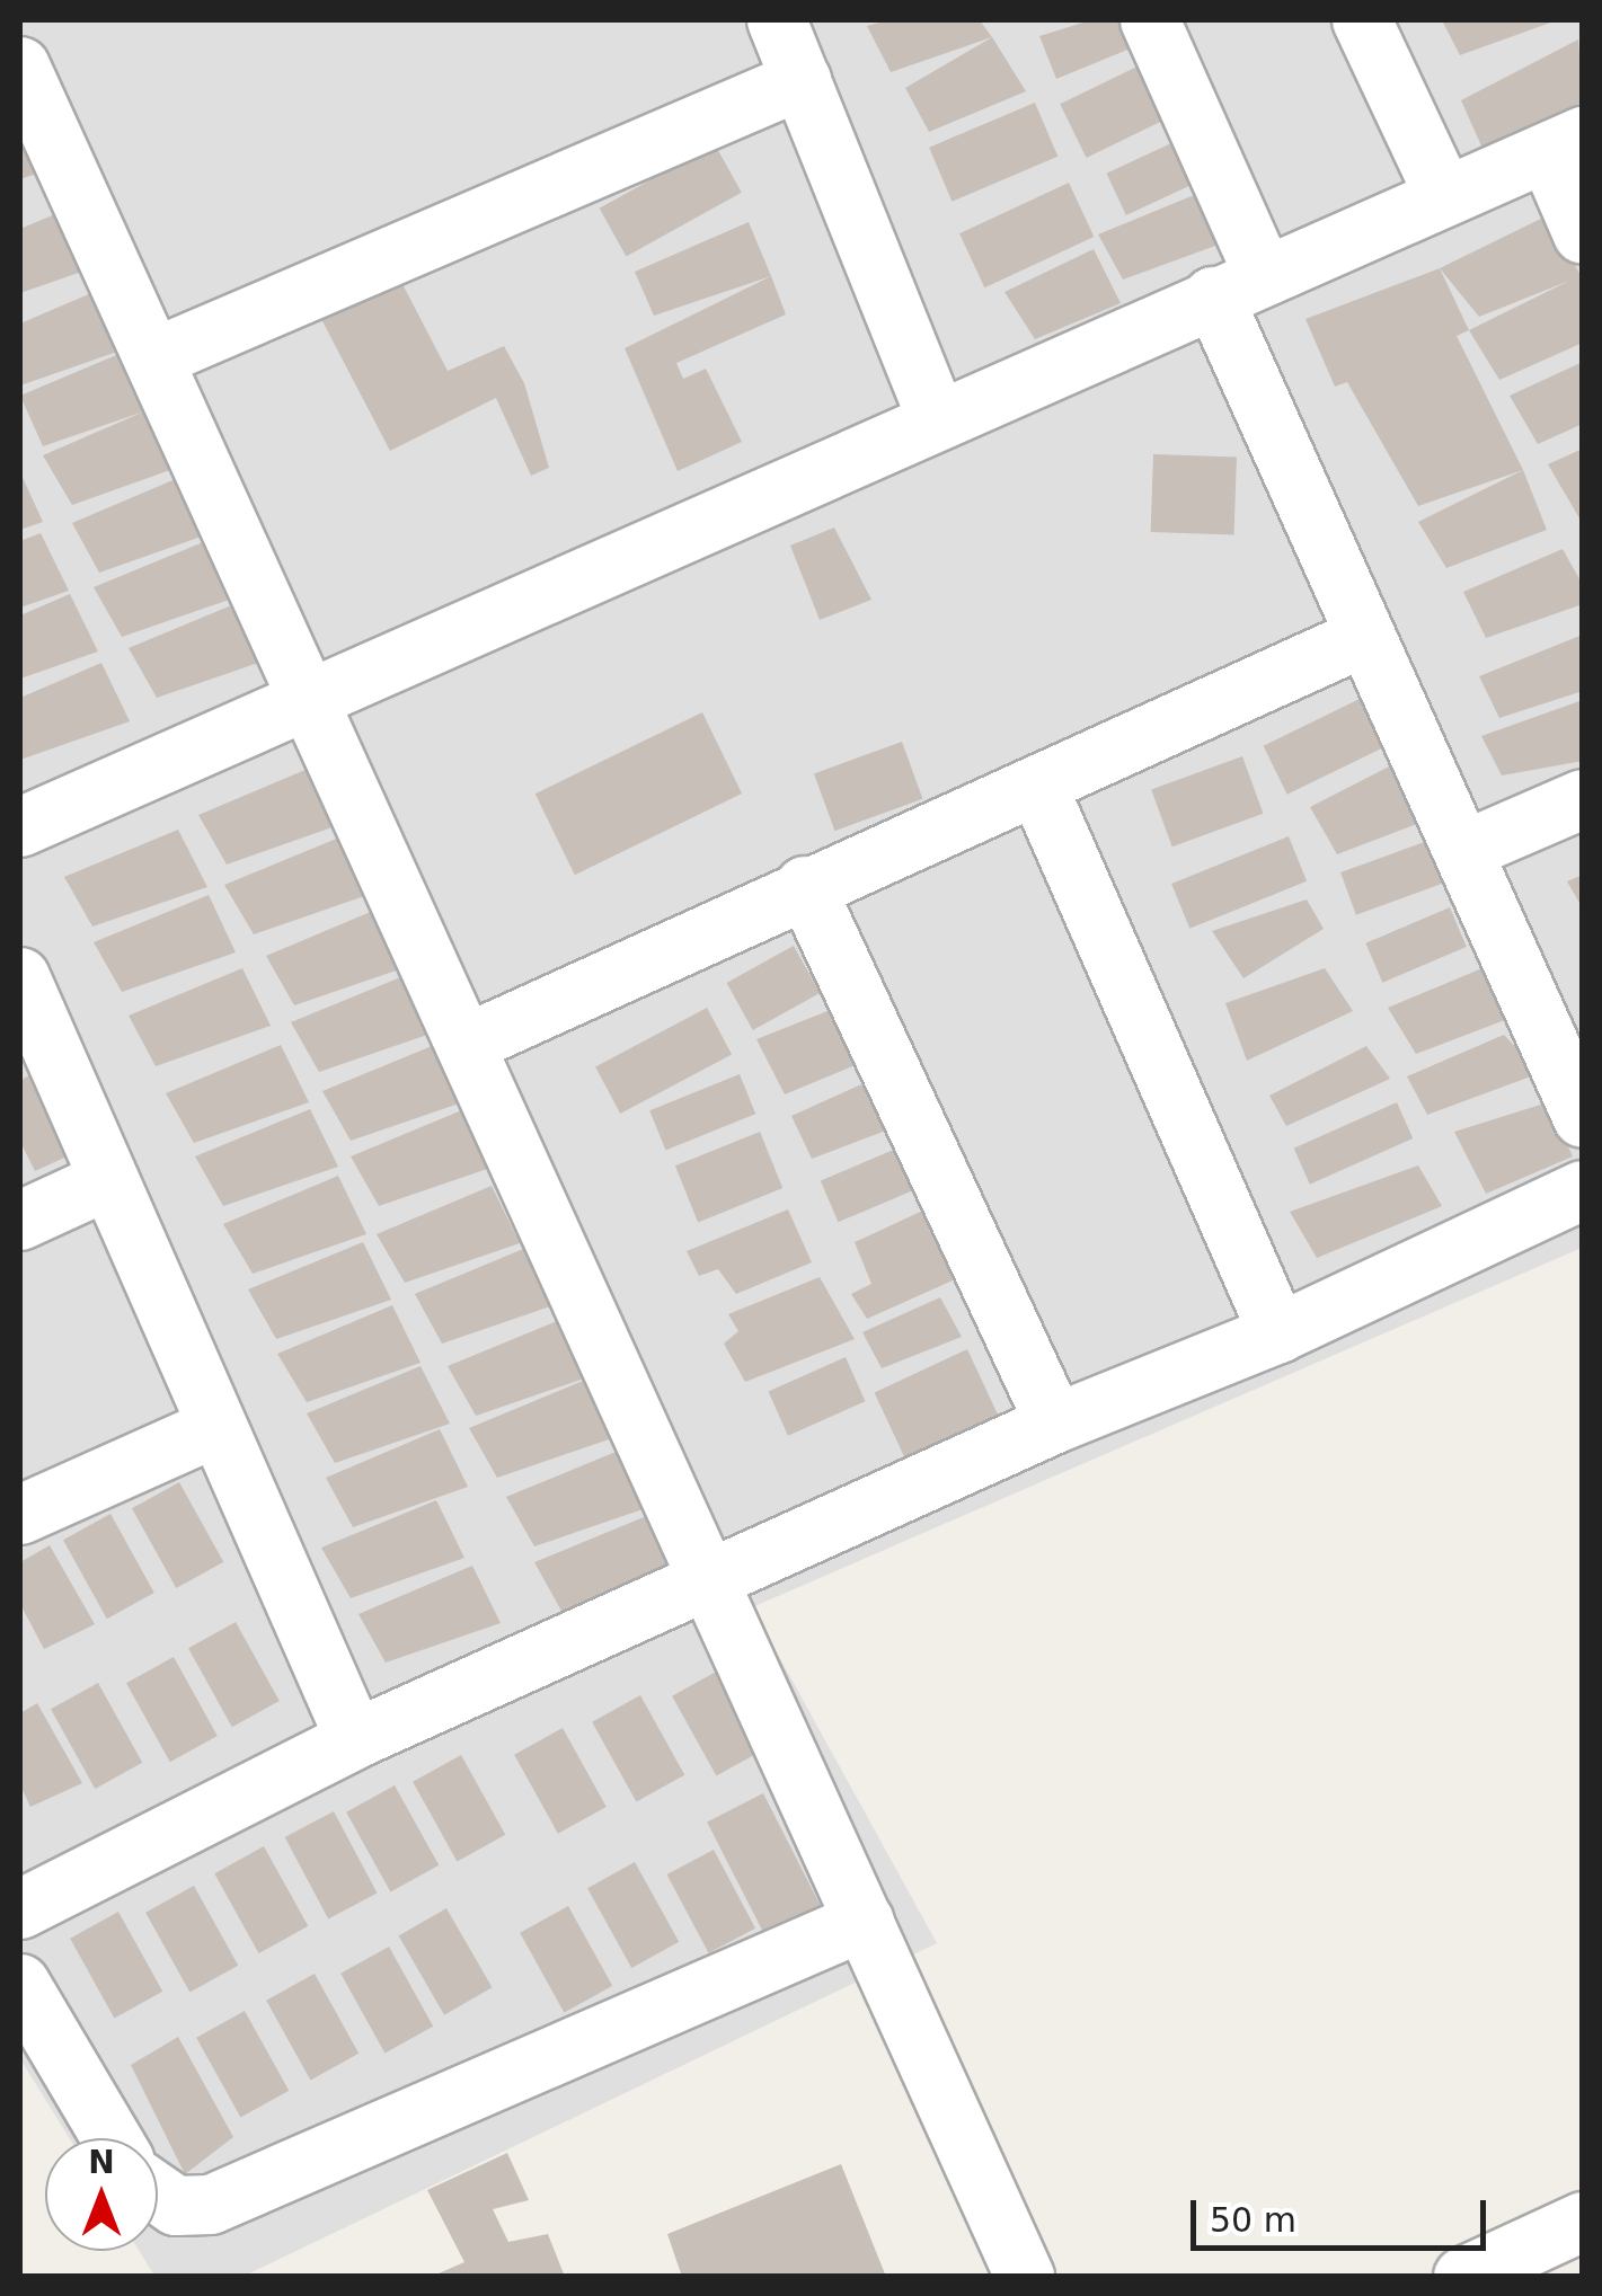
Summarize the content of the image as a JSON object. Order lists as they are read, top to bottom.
{
  "scale_bar": "50 m",
  "north": "top"
}
